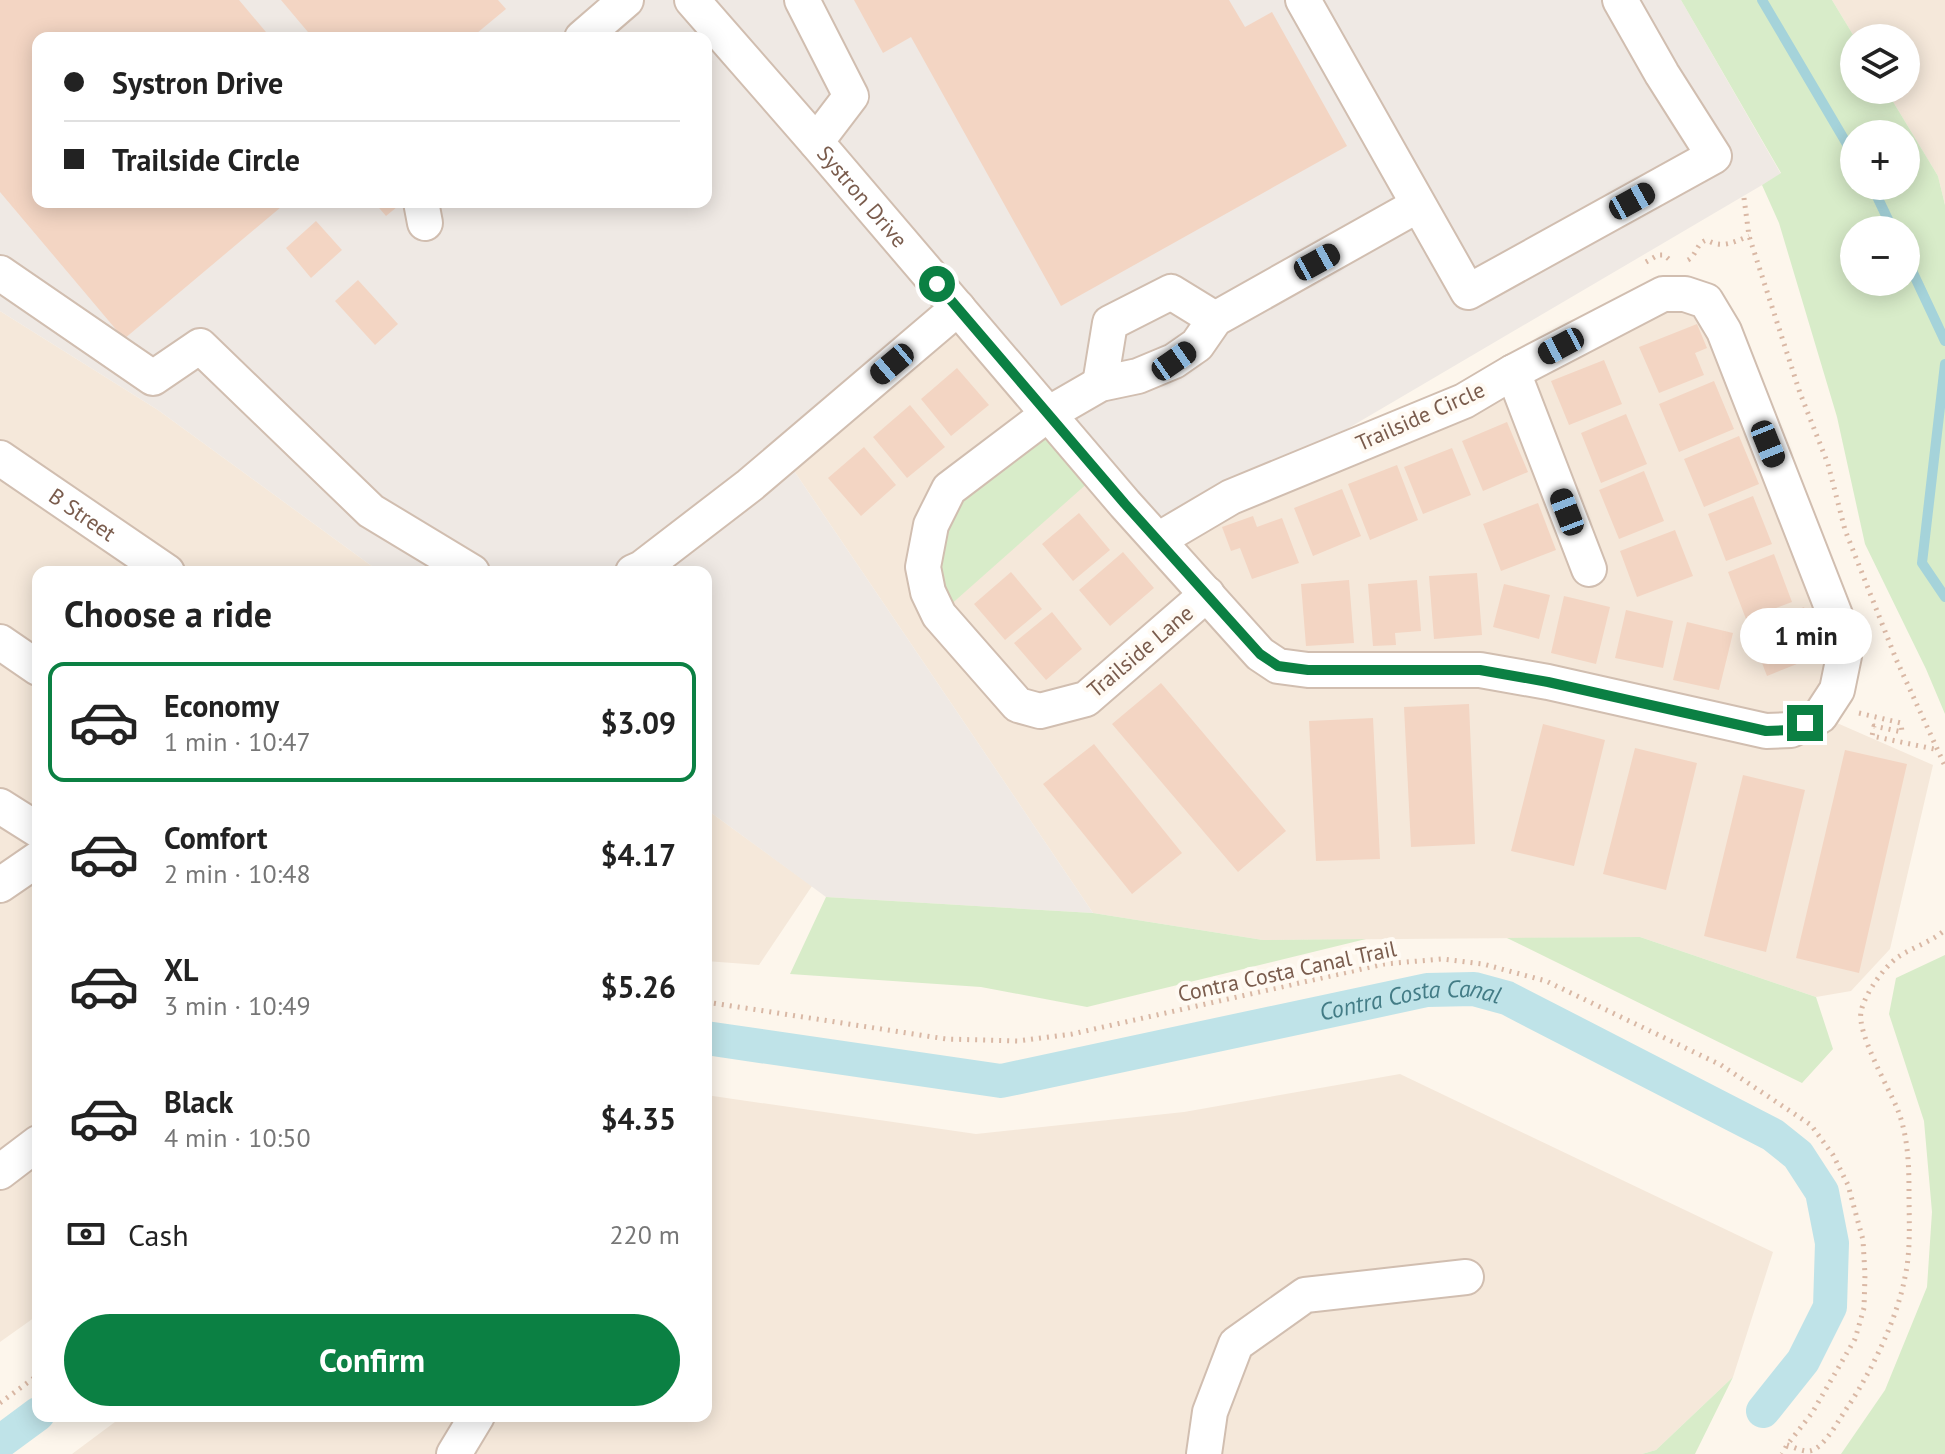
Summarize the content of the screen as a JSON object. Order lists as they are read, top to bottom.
{
  "streets": {
    "street": [
      "Systron Drive",
      "Trailside Circle",
      "B Street",
      "Trailside Lane"
    ],
    "path": ["Contra Costa Canal Trail"]
  },
  "crossings": [
    ["Systron Drive", "Trailside Circle"],
    ["Systron Drive", "Trailside Lane"],
    ["Trailside Circle", "Trailside Lane"]
  ],
  "water": ["Contra Costa Canal"],
  "page": {
    "map_buttons": ["+", "−"],
    "banner": ["Systron Drive", "Trailside Circle"],
    "heading": "Choose a ride",
    "bubble": "1 min",
    "list": [
      {
        "name": "Economy",
        "note": "1 min · 10:47",
        "value": "$3.09"
      },
      {
        "name": "Comfort",
        "note": "2 min · 10:48",
        "value": "$4.17"
      },
      {
        "name": "XL",
        "note": "3 min · 10:49",
        "value": "$5.26"
      },
      {
        "name": "Black",
        "note": "4 min · 10:50",
        "value": "$4.35"
      }
    ],
    "pay": ["Cash", "220 m"],
    "buttons": "Confirm"
  }
}
